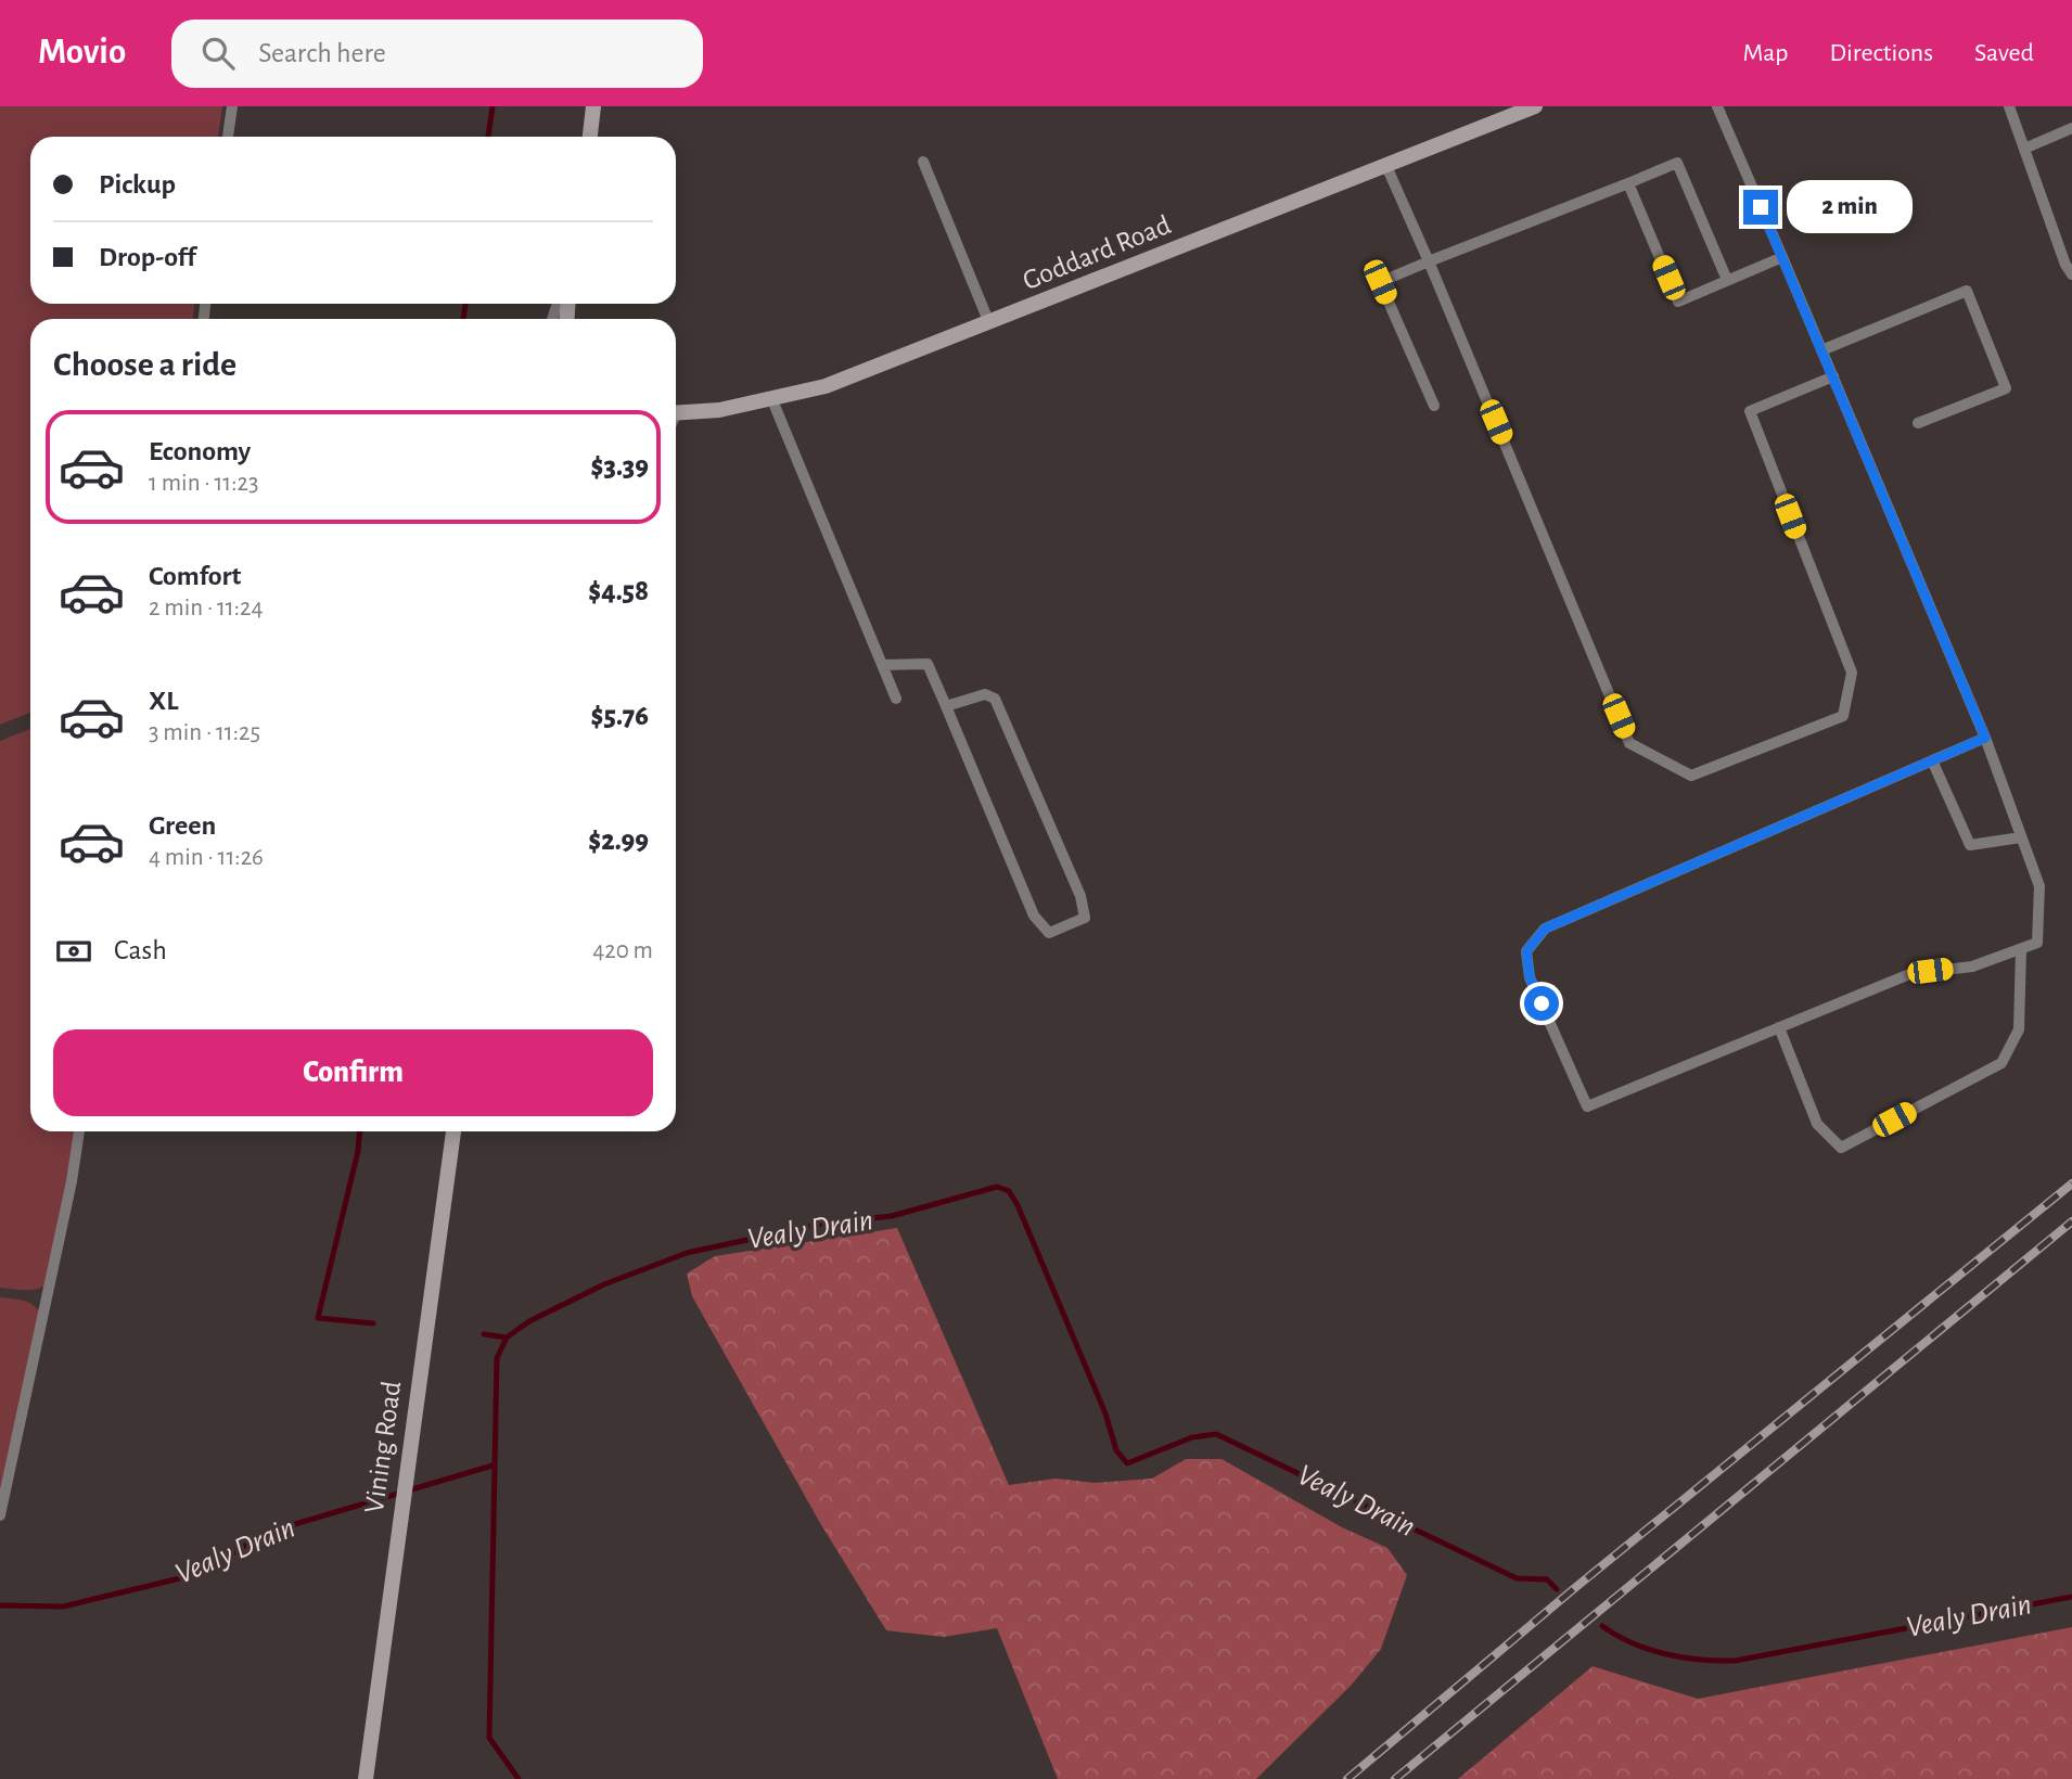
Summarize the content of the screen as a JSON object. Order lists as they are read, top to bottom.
{
  "streets": {
    "main road": ["Goddard Road", "Vining Road"]
  },
  "water": ["Vealy Drain"],
  "page": {
    "header": "Movio",
    "search": "Search here",
    "nav": ["Map", "Directions", "Saved"],
    "banner": ["Pickup", "Drop-off"],
    "bubble": "2 min",
    "heading": "Choose a ride",
    "list": [
      {
        "name": "Economy",
        "note": "1 min · 11:23",
        "value": "$3.39"
      },
      {
        "name": "Comfort",
        "note": "2 min · 11:24",
        "value": "$4.58"
      },
      {
        "name": "XL",
        "note": "3 min · 11:25",
        "value": "$5.76"
      },
      {
        "name": "Green",
        "note": "4 min · 11:26",
        "value": "$2.99"
      }
    ],
    "pay": ["Cash", "420 m"],
    "buttons": "Confirm"
  }
}
